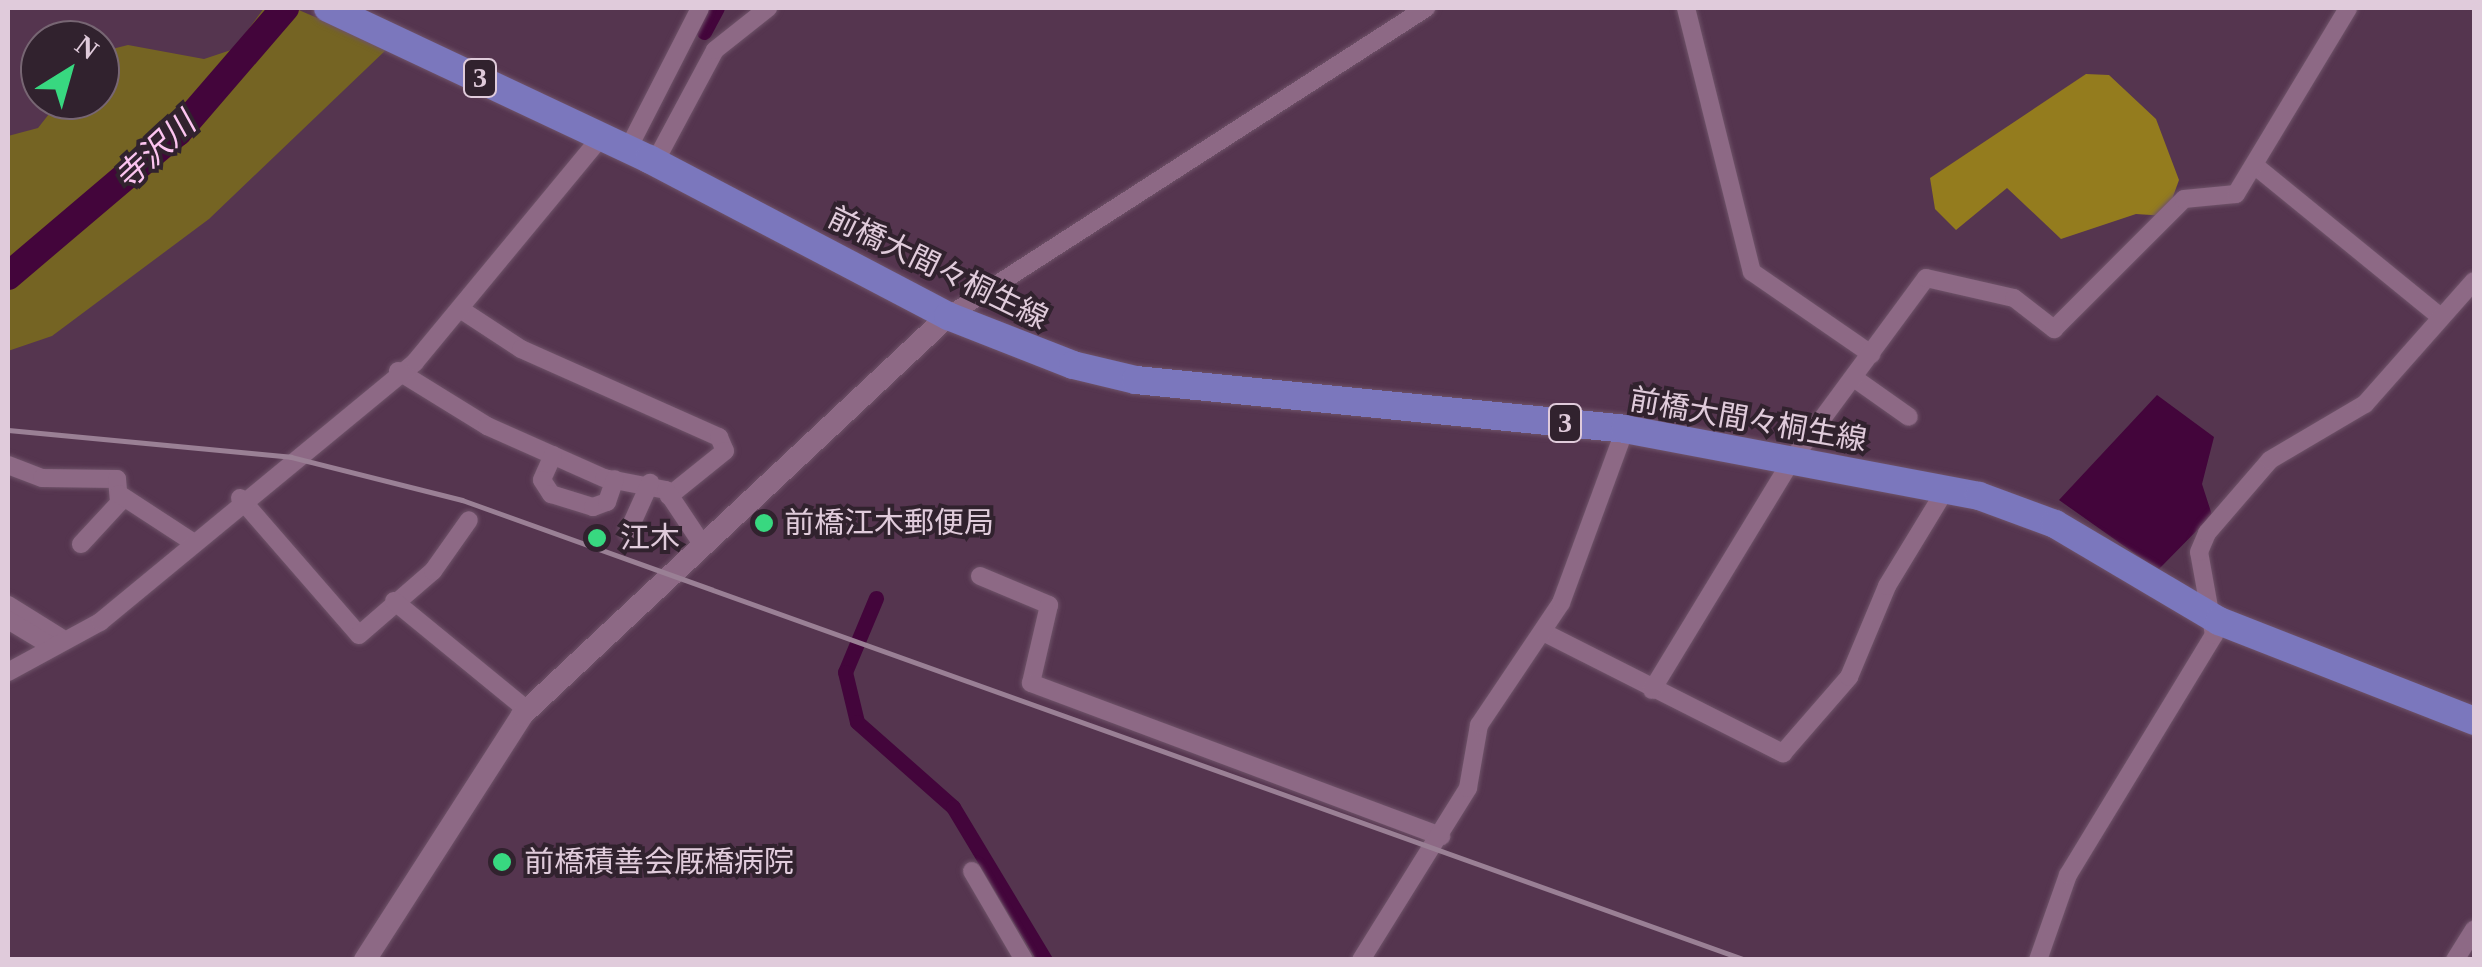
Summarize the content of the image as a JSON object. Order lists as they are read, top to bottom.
{
  "streets": {
    "main road": ["3", "前橋大間々桐生線"]
  },
  "water": ["寺沢川"],
  "places": ["前橋江木郵便局", "江木", "前橋積善会厩橋病院"],
  "north": "top right"
}
